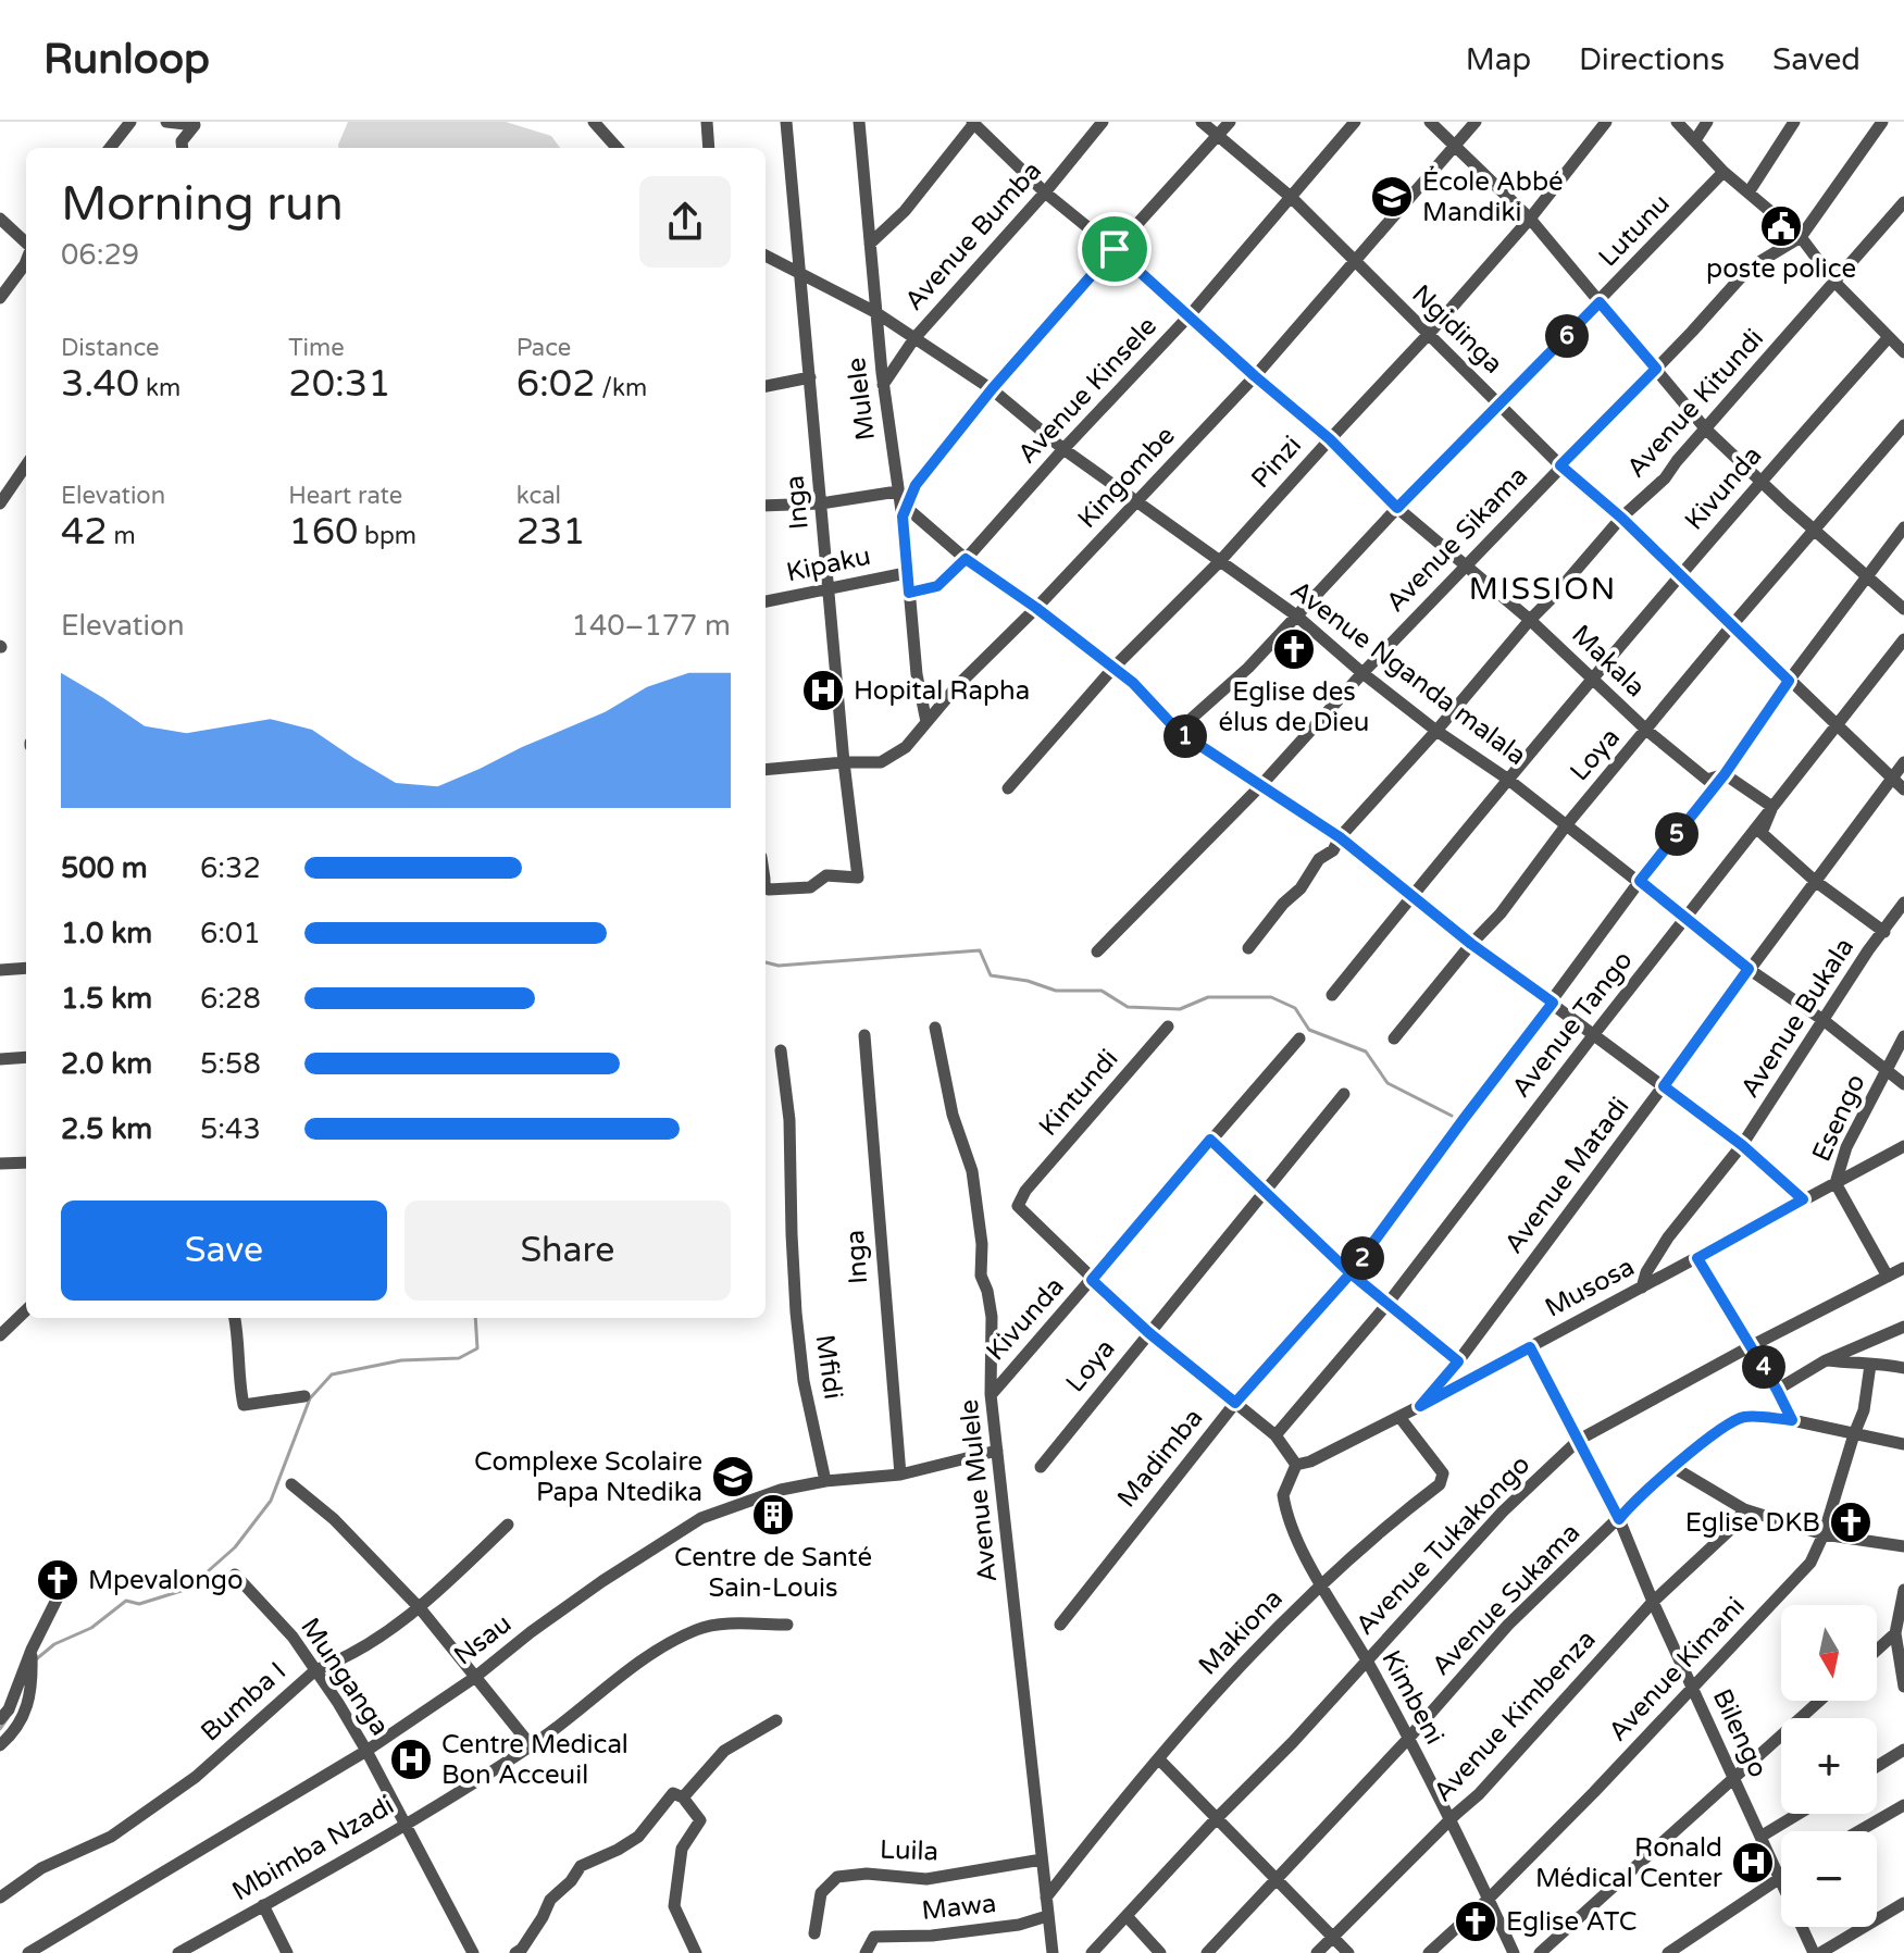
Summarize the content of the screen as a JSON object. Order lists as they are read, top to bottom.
{
  "streets": {
    "street": [
      "Lutunu",
      "Avenue Bumba",
      "Ngidinga",
      "Avenue Kinsele",
      "Mulele",
      "Avenue Kitundi",
      "Pinzi",
      "Kingombe",
      "Kivunda",
      "Inga",
      "Avenue Sikama",
      "Kipaku",
      "Makala",
      "Avenue Nganda malala",
      "Loya",
      "Avenue Bukala",
      "Avenue Tango",
      "Kintundi",
      "Esengo",
      "Avenue Matadi",
      "Musosa",
      "Mfidi",
      "Madimba",
      "Avenue Mulele",
      "Avenue Tukakongo",
      "Avenue Sukama",
      "Makiona",
      "Nsau",
      "Avenue Kimani",
      "Munganga",
      "Kimbeni",
      "Bumba I",
      "Avenue Kimbenza",
      "Bilengo",
      "Mbimba Nzadi",
      "Luila",
      "Mawa"
    ]
  },
  "crossings": [
    ["Lutunu", "Ngidinga"],
    ["Lutunu", "Makala"],
    ["Lutunu", "Avenue Nganda malala"],
    ["Avenue Bumba", "Mulele"],
    ["Avenue Bumba", "Makala"],
    ["Avenue Bumba", "Avenue Nganda malala"],
    ["Ngidinga", "Avenue Kinsele"],
    ["Ngidinga", "Avenue Kitundi"],
    ["Ngidinga", "Pinzi"],
    ["Ngidinga", "Kingombe"],
    ["Ngidinga", "Kivunda"],
    ["Ngidinga", "Avenue Sikama"],
    ["Ngidinga", "Loya"],
    ["Ngidinga", "Avenue Tango"],
    ["Ngidinga", "Avenue Matadi"],
    ["Ngidinga", "Madimba"],
    ["Avenue Kinsele", "Mulele"],
    ["Avenue Kinsele", "Makala"],
    ["Avenue Kinsele", "Avenue Nganda malala"],
    ["Mulele", "Kingombe"],
    ["Mulele", "Kipaku"],
    ["Mulele", "Avenue Nganda malala"],
    ["Avenue Kitundi", "Makala"],
    ["Avenue Kitundi", "Avenue Nganda malala"],
    ["Pinzi", "Makala"],
    ["Pinzi", "Avenue Nganda malala"],
    ["Kingombe", "Inga"],
    ["Kingombe", "Makala"],
    ["Kingombe", "Avenue Nganda malala"],
    ["Kivunda", "Makala"],
    ["Kivunda", "Avenue Nganda malala"],
    ["Kivunda", "Kintundi"],
    ["Kivunda", "Avenue Mulele"],
    ["Inga", "Kipaku"],
    ["Inga", "Avenue Nganda malala"],
    ["Inga", "Nsau"],
    ["Avenue Sikama", "Makala"],
    ["Avenue Sikama", "Avenue Nganda malala"],
    ["Makala", "Loya"],
    ["Makala", "Avenue Tango"],
    ["Makala", "Madimba"],
    ["Avenue Nganda malala", "Loya"],
    ["Avenue Nganda malala", "Avenue Bukala"],
    ["Avenue Nganda malala", "Avenue Tango"],
    ["Avenue Nganda malala", "Esengo"],
    ["Avenue Nganda malala", "Avenue Matadi"],
    ["Avenue Nganda malala", "Madimba"],
    ["Avenue Bukala", "Musosa"],
    ["Esengo", "Musosa"],
    ["Esengo", "Avenue Tukakongo"],
    ["Avenue Matadi", "Musosa"],
    ["Musosa", "Makiona"],
    ["Musosa", "Kimbeni"],
    ["Musosa", "Bilengo"],
    ["Mfidi", "Nsau"],
    ["Avenue Mulele", "Makiona"],
    ["Avenue Mulele", "Nsau"],
    ["Avenue Mulele", "Luila"],
    ["Avenue Mulele", "Mawa"],
    ["Avenue Tukakongo", "Kimbeni"],
    ["Avenue Tukakongo", "Bilengo"],
    ["Avenue Sukama", "Avenue Kimani"],
    ["Avenue Sukama", "Kimbeni"],
    ["Avenue Sukama", "Bilengo"],
    ["Makiona", "Kimbeni"],
    ["Nsau", "Munganga"],
    ["Avenue Kimani", "Kimbeni"],
    ["Avenue Kimani", "Bilengo"],
    ["Munganga", "Bumba I"],
    ["Munganga", "Mbimba Nzadi"],
    ["Kimbeni", "Avenue Kimbenza"],
    ["Avenue Kimbenza", "Bilengo"]
  ],
  "districts": ["MISSION"],
  "places": {
    "school or university": ["École Abbé Mandiki", "Complexe Scolaire Papa Ntedika"],
    "public building": ["poste police"],
    "church": [
      "Eglise des élus de Dieu",
      "Eglise DKB",
      "Mpevalongo",
      "Eglise ATC"
    ],
    "hospital": ["Hopital Rapha", "Centre Medical Bon Acceuil", "Ronald Médical Center"],
    "building": ["Centre de Santé Sain-Louis"]
  },
  "north": "bottom",
  "page": {
    "header": "Runloop",
    "nav": ["Map", "Directions", "Saved"],
    "heading": ["Morning run", "06:29"],
    "stats": [
      ["Distance", "3.40 km"],
      ["Time", "20:31"],
      ["Pace", "6:02 /km"],
      ["Elevation", "42 m"],
      ["Heart rate", "160 bpm"],
      ["kcal", "231"]
    ],
    "pins": [
      "6",
      "1",
      "5",
      "2",
      "4"
    ],
    "chart": ["Elevation", "140–177 m"],
    "list": [
      {
        "name": "500 m",
        "note": "6:32"
      },
      {
        "name": "1.0 km",
        "note": "6:01"
      },
      {
        "name": "1.5 km",
        "note": "6:28"
      },
      {
        "name": "2.0 km",
        "note": "5:58"
      },
      {
        "name": "2.5 km",
        "note": "5:43"
      }
    ],
    "buttons": ["Save", "Share"],
    "map_buttons": ["+", "−"]
  }
}
